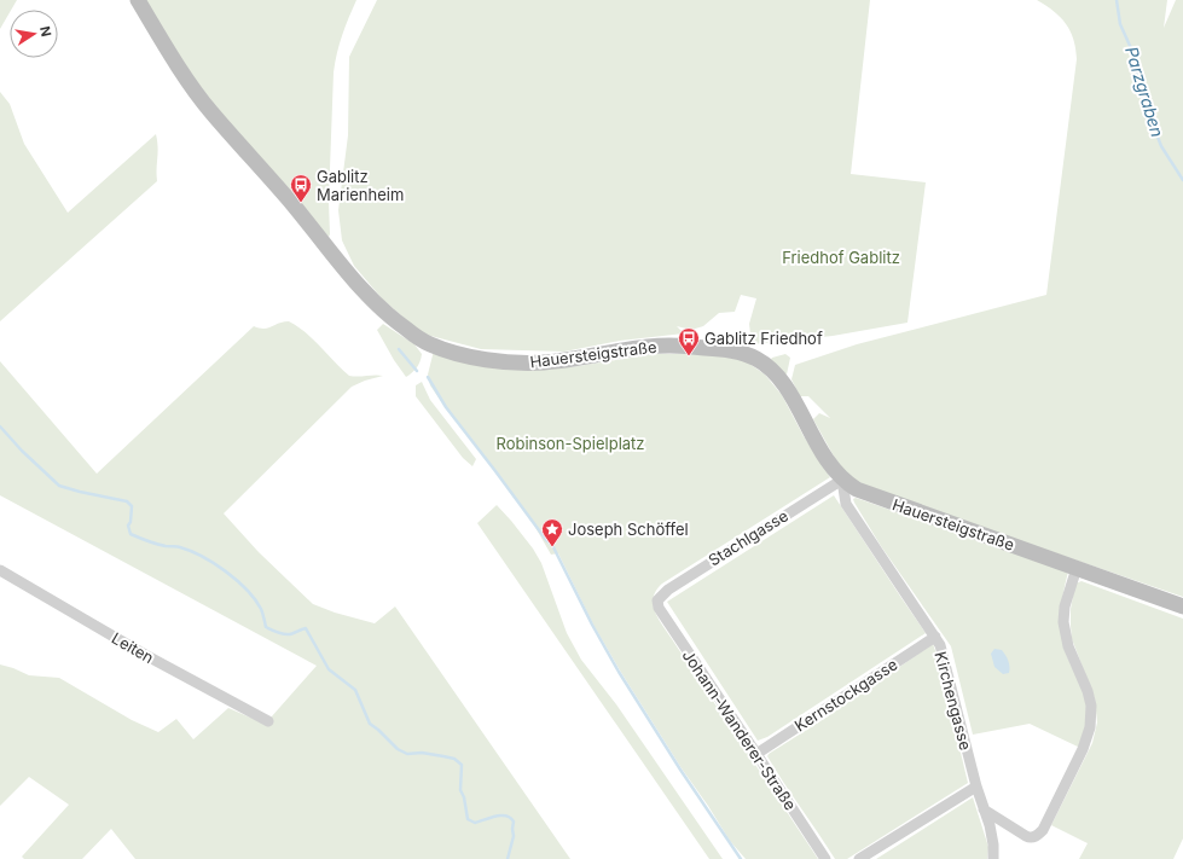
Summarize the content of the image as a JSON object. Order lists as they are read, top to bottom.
{
  "streets": {
    "street": [
      "Hauersteigstraße",
      "Stachlgasse",
      "Leiten",
      "Kernstockgasse",
      "Kirchengasse",
      "Johann-Wanderer-Straße"
    ]
  },
  "crossings": [
    ["Hauersteigstraße", "Stachlgasse"],
    ["Hauersteigstraße", "Kirchengasse"],
    ["Stachlgasse", "Kirchengasse"],
    ["Stachlgasse", "Johann-Wanderer-Straße"],
    ["Kernstockgasse", "Kirchengasse"],
    ["Kernstockgasse", "Johann-Wanderer-Straße"]
  ],
  "water": ["Parzgraben"],
  "parks": ["Friedhof Gablitz", "Robinson-Spielplatz"],
  "places": {
    "bus stop": ["Gablitz Marienheim", "Gablitz Friedhof"],
    "place": ["Joseph Schöffel"]
  },
  "north": "right"
}
